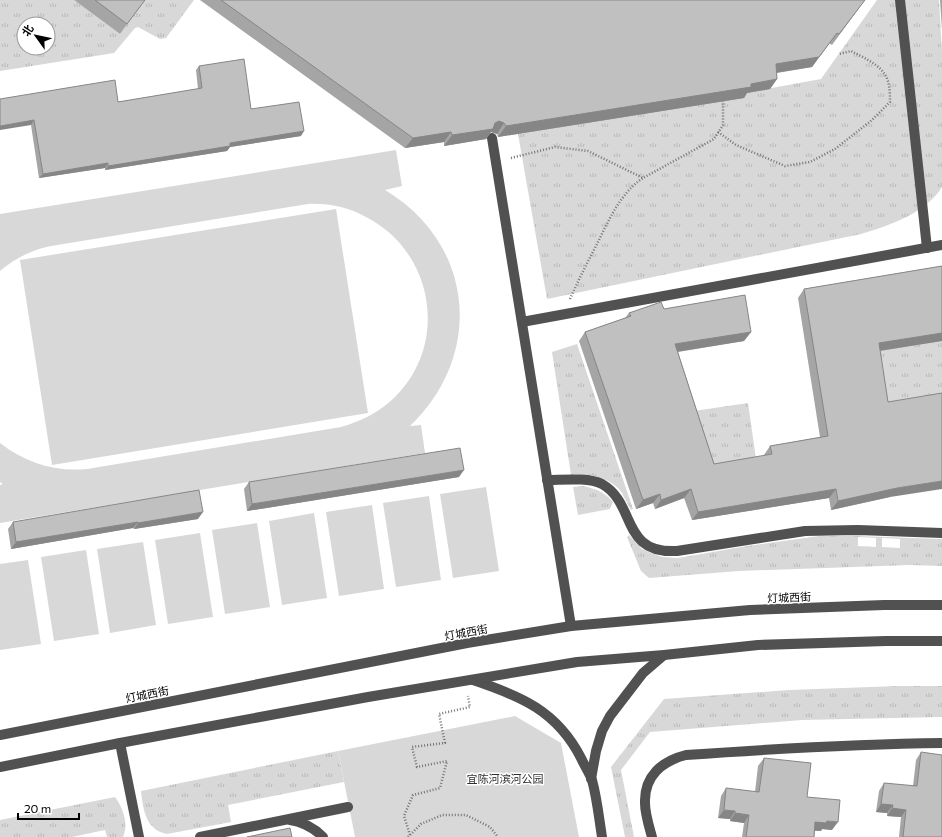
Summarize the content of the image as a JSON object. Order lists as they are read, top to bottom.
{
  "streets": {
    "street": ["灯城西街"]
  },
  "parks": ["宜陈河滨河公园"],
  "scale_bar": "20 m",
  "north": "top left"
}
